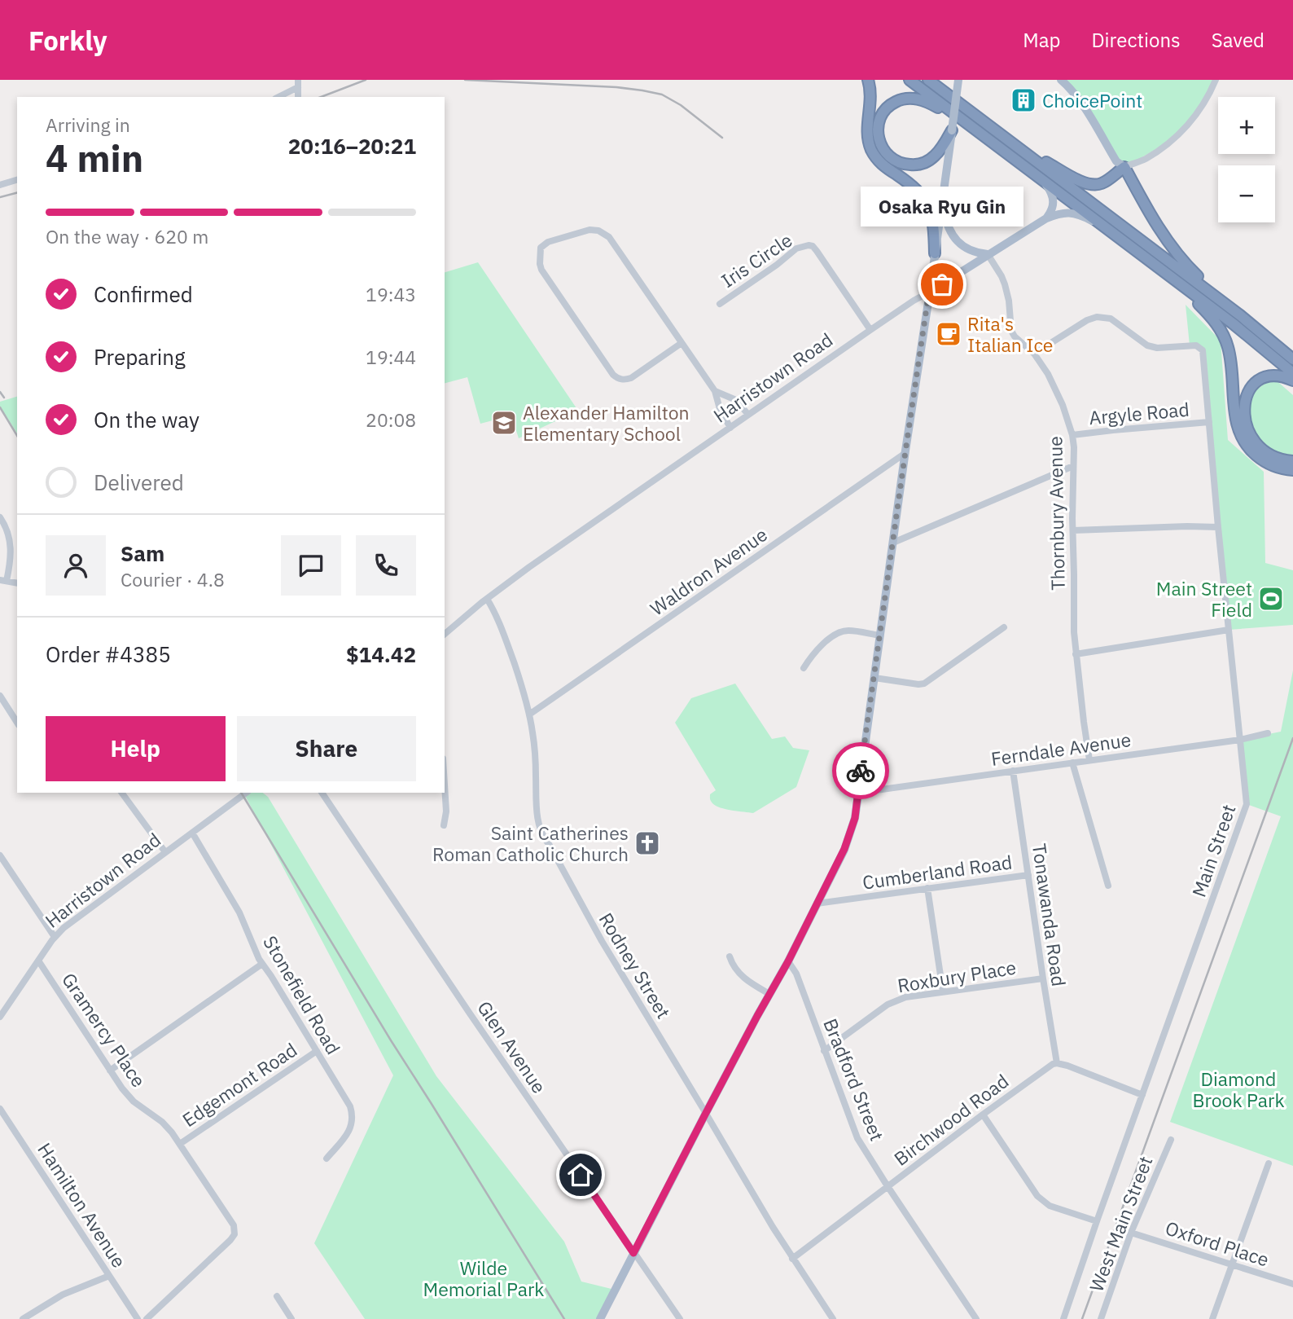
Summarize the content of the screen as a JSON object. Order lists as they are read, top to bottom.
{
  "streets": {
    "main road": ["Harristown Road"],
    "street": [
      "Iris Circle",
      "Argyle Road",
      "Thornbury Avenue",
      "Waldron Avenue",
      "Ferndale Avenue",
      "Main Street",
      "Cumberland Road",
      "Tonawanda Road",
      "Rodney Street",
      "Roxbury Place",
      "Stonefield Road",
      "Gramercy Place",
      "Glen Avenue",
      "Bradford Street",
      "Edgemont Road",
      "Birchwood Road",
      "Hamilton Avenue",
      "West Main Street",
      "Oxford Place"
    ]
  },
  "crossings": [
    ["Iris Circle", "Harristown Road"],
    ["Harristown Road", "Thornbury Avenue"],
    ["Harristown Road", "Rodney Street"],
    ["Harristown Road", "Stonefield Road"],
    ["Harristown Road", "Gramercy Place"],
    ["Argyle Road", "Thornbury Avenue"],
    ["Argyle Road", "Main Street"],
    ["Thornbury Avenue", "Ferndale Avenue"],
    ["Thornbury Avenue", "Main Street"],
    ["Waldron Avenue", "Rodney Street"],
    ["Ferndale Avenue", "Main Street"],
    ["Ferndale Avenue", "Tonawanda Road"],
    ["Cumberland Road", "Tonawanda Road"],
    ["Tonawanda Road", "Roxbury Place"],
    ["Tonawanda Road", "Birchwood Road"],
    ["Rodney Street", "Birchwood Road"],
    ["Roxbury Place", "Bradford Street"],
    ["Stonefield Road", "Edgemont Road"],
    ["Gramercy Place", "Edgemont Road"],
    ["Bradford Street", "Birchwood Road"],
    ["West Main Street", "Oxford Place"]
  ],
  "parks": ["Diamond Brook Park", "Wilde Memorial Park"],
  "places": {
    "building": ["ChoicePoint"],
    "other": ["Osaka Ryu Gin"],
    "cafe": ["Rita's Italian Ice"],
    "school or university": ["Alexander Hamilton Elementary School"],
    "sports": ["Main Street Field"],
    "church": ["Saint Catherines Roman Catholic Church"]
  },
  "page": {
    "header": "Forkly",
    "nav": ["Map", "Directions", "Saved"],
    "map_buttons": ["+", "−"],
    "heading": ["4 min", "Arriving in", "20:16–20:21"],
    "panel": [
      "Sam",
      "Courier · 4.8",
      "Order #4385",
      "$14.42"
    ],
    "bubble": "Osaka Ryu Gin",
    "bar": "On the way · 620 m",
    "list": [
      ["Confirmed", "19:43"],
      ["Preparing", "19:44"],
      ["On the way", "20:08"],
      "Delivered"
    ],
    "buttons": ["Help", "Share"]
  }
}
